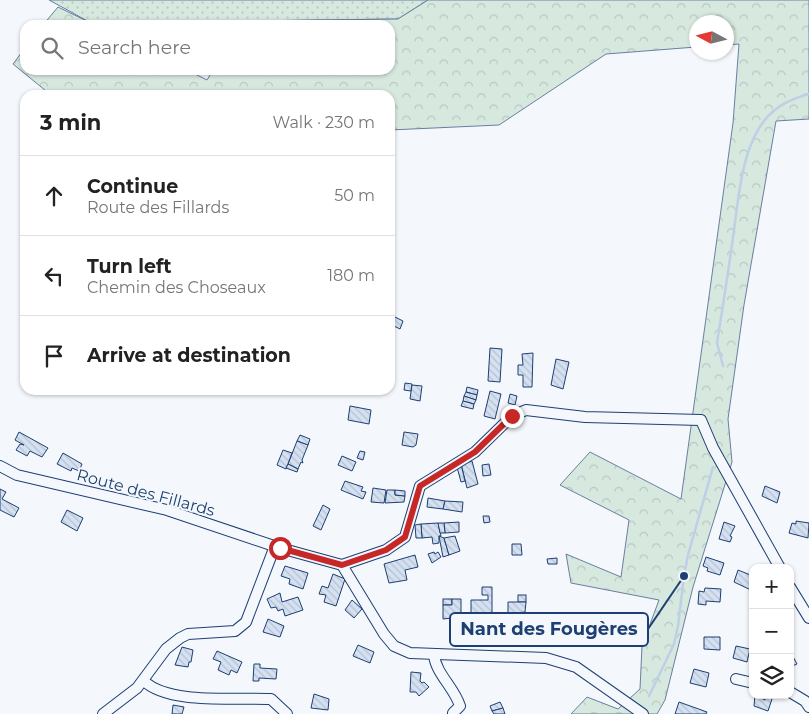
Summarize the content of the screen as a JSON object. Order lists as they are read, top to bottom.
{
  "streets": {
    "street": ["Route des Fillards"]
  },
  "places": ["Nant des Fougères"],
  "north": "left",
  "page": {
    "search": "Search here",
    "heading": ["3 min", "Walk · 230 m"],
    "list": [
      ["Continue", "Route des Fillards", "50 m"],
      ["Turn left", "Chemin des Choseaux", "180 m"],
      "Arrive at destination"
    ],
    "map_buttons": ["+", "−"]
  }
}
